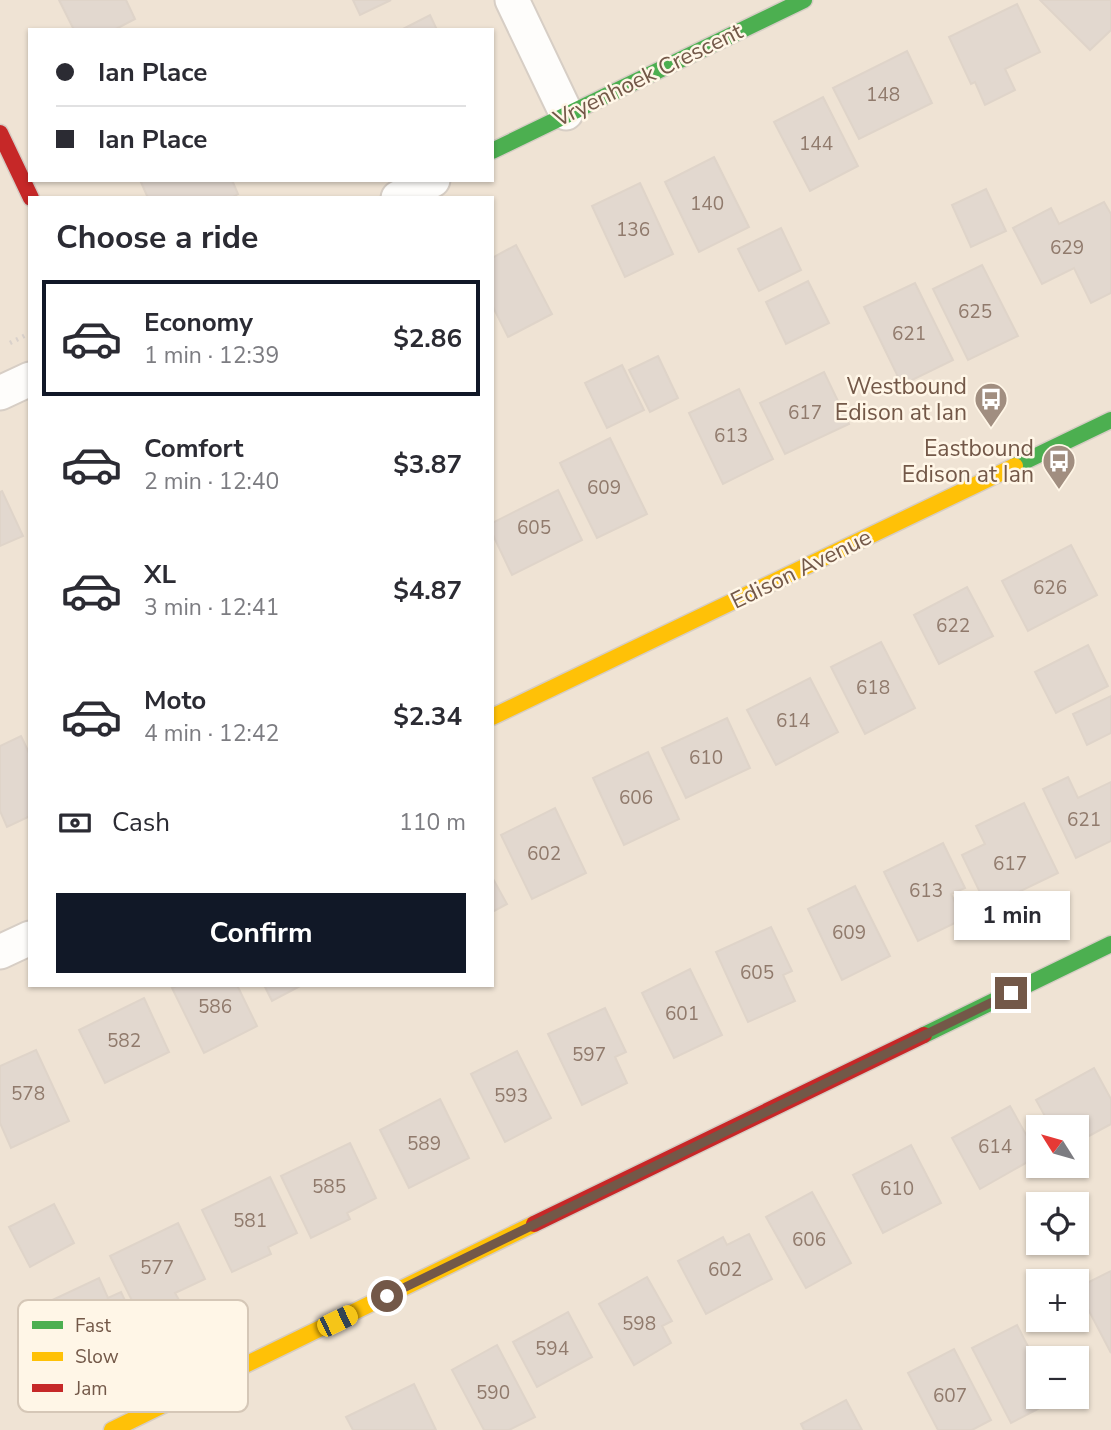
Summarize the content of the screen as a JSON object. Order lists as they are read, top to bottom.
{
  "streets": {
    "street": ["Vryenhoek Crescent", "Edison Avenue"]
  },
  "places": {
    "bus stop": ["Westbound Edison at Ian", "Eastbound Edison at Ian"]
  },
  "house_numbers": [
    "148",
    "144",
    "140",
    "136",
    "629",
    "625",
    "621",
    "617",
    "613",
    "609",
    "605",
    "626",
    "622",
    "618",
    "614",
    "610",
    "606",
    "621",
    "602",
    "617",
    "613",
    "609",
    "605",
    "586",
    "601",
    "582",
    "597",
    "578",
    "593",
    "589",
    "614",
    "585",
    "610",
    "581",
    "606",
    "577",
    "602",
    "598",
    "594",
    "590",
    "607"
  ],
  "legend": ["Fast", "Slow", "Jam"],
  "north": "top left",
  "page": {
    "banner": ["Ian Place", "Ian Place"],
    "heading": "Choose a ride",
    "list": [
      {
        "name": "Economy",
        "note": "1 min · 12:39",
        "value": "$2.86"
      },
      {
        "name": "Comfort",
        "note": "2 min · 12:40",
        "value": "$3.87"
      },
      {
        "name": "XL",
        "note": "3 min · 12:41",
        "value": "$4.87"
      },
      {
        "name": "Moto",
        "note": "4 min · 12:42",
        "value": "$2.34"
      }
    ],
    "pay": ["Cash", "110 m"],
    "buttons": "Confirm",
    "bubble": "1 min",
    "map_buttons": ["+", "−"]
  }
}
